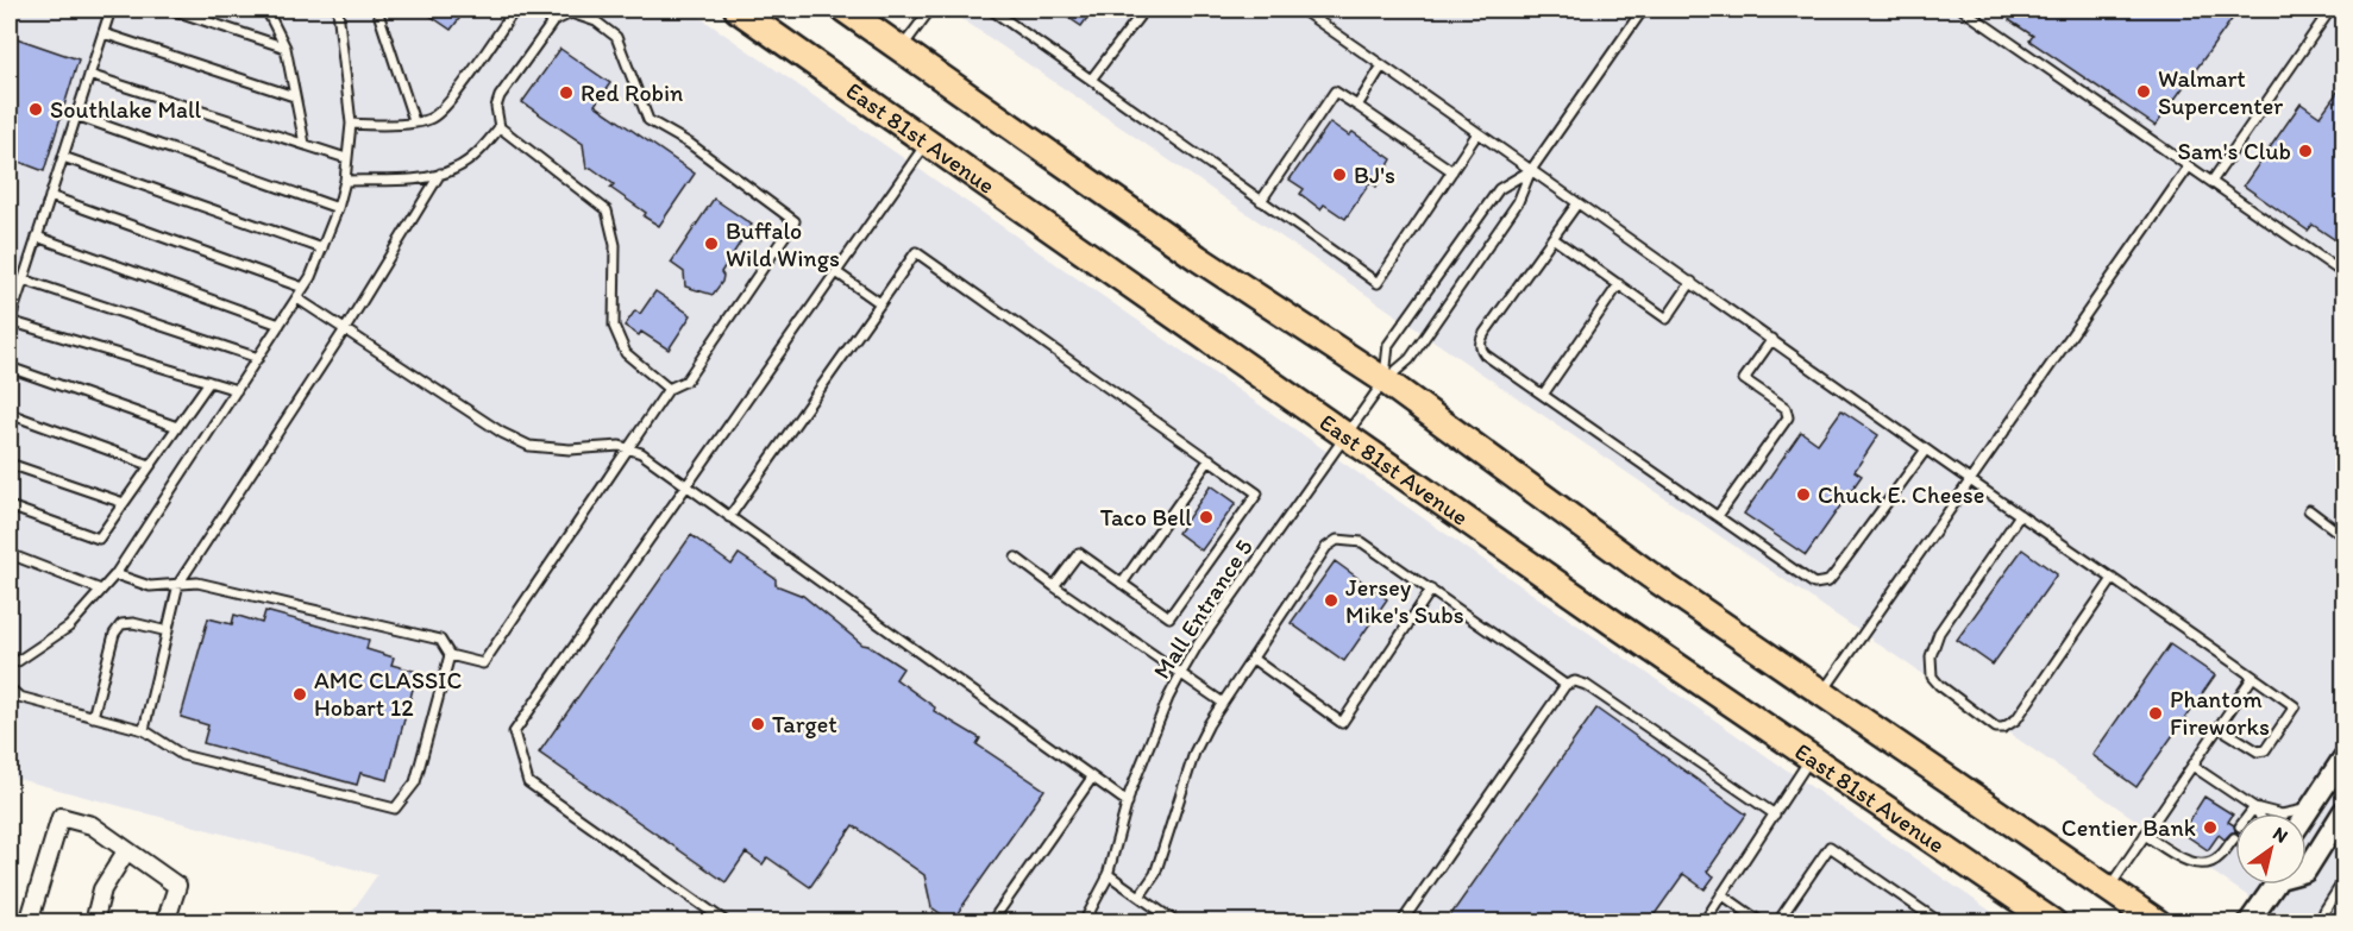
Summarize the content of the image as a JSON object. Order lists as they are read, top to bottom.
{
  "streets": {
    "highway": ["East 81st Avenue"],
    "lane": ["Mall Entrance 5"]
  },
  "crossings": [
    ["East 81st Avenue", "Mall Entrance 5"]
  ],
  "places": [
    "Walmart Supercenter",
    "Red Robin",
    "Southlake Mall",
    "Sam's Club",
    "BJ's",
    "Buffalo Wild Wings",
    "Chuck E. Cheese",
    "Taco Bell",
    "Jersey Mike's Subs",
    "AMC CLASSIC Hobart 12",
    "Phantom Fireworks",
    "Target",
    "Centier Bank"
  ],
  "north": "top right"
}
